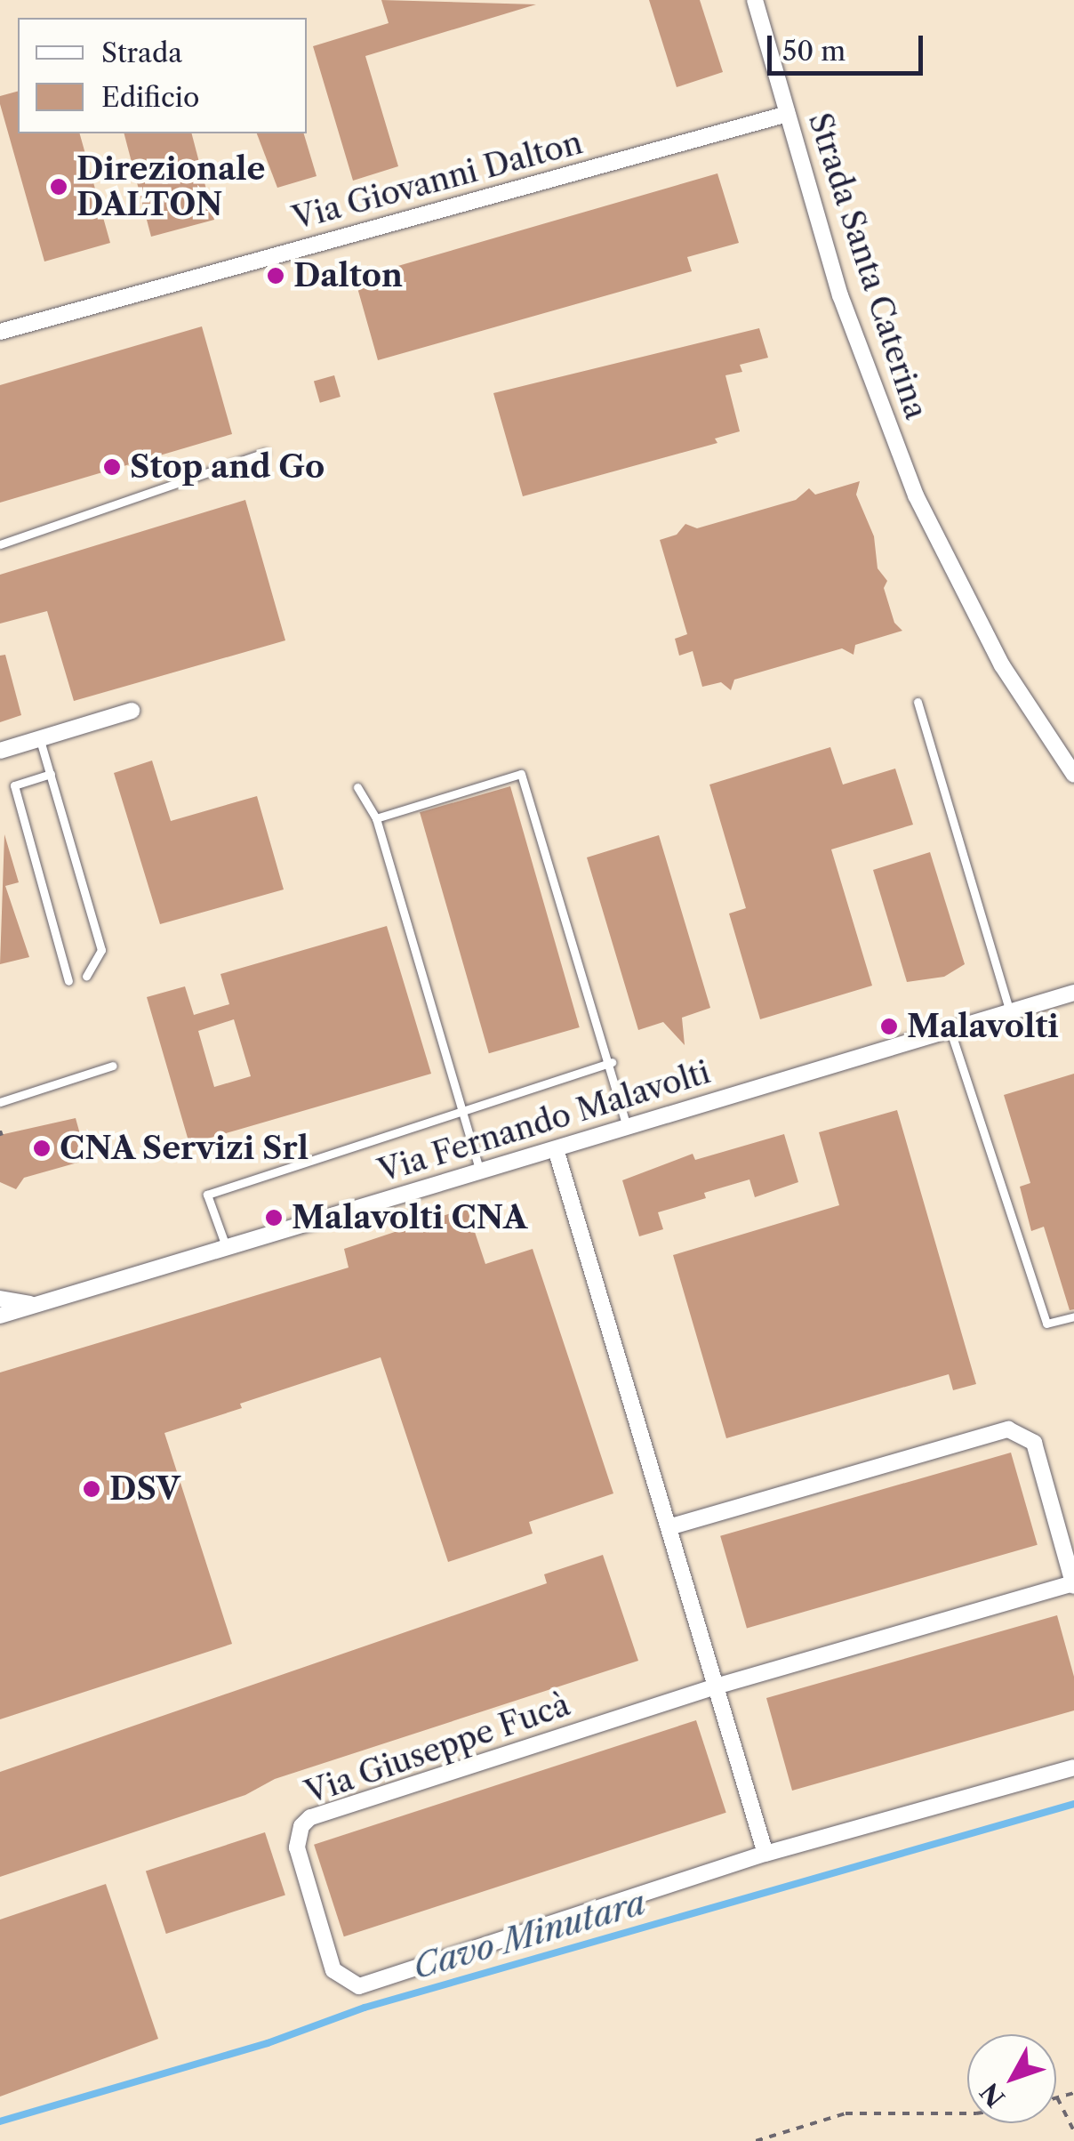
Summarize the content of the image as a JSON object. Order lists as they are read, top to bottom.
{
  "streets": {
    "street": [
      "Via Giovanni Dalton",
      "Strada Santa Caterina",
      "Via Fernando Malavolti",
      "Via Giuseppe Fucà"
    ]
  },
  "crossings": [
    ["Via Giovanni Dalton", "Strada Santa Caterina"]
  ],
  "water": ["Cavo Minutara"],
  "places": [
    "Direzionale DALTON",
    "Dalton",
    "Stop and Go",
    "Malavolti",
    "CNA Servizi Srl",
    "Malavolti CNA",
    "DSV"
  ],
  "legend": ["Strada", "Edificio"],
  "scale_bar": "50 m",
  "north": "bottom left"
}
